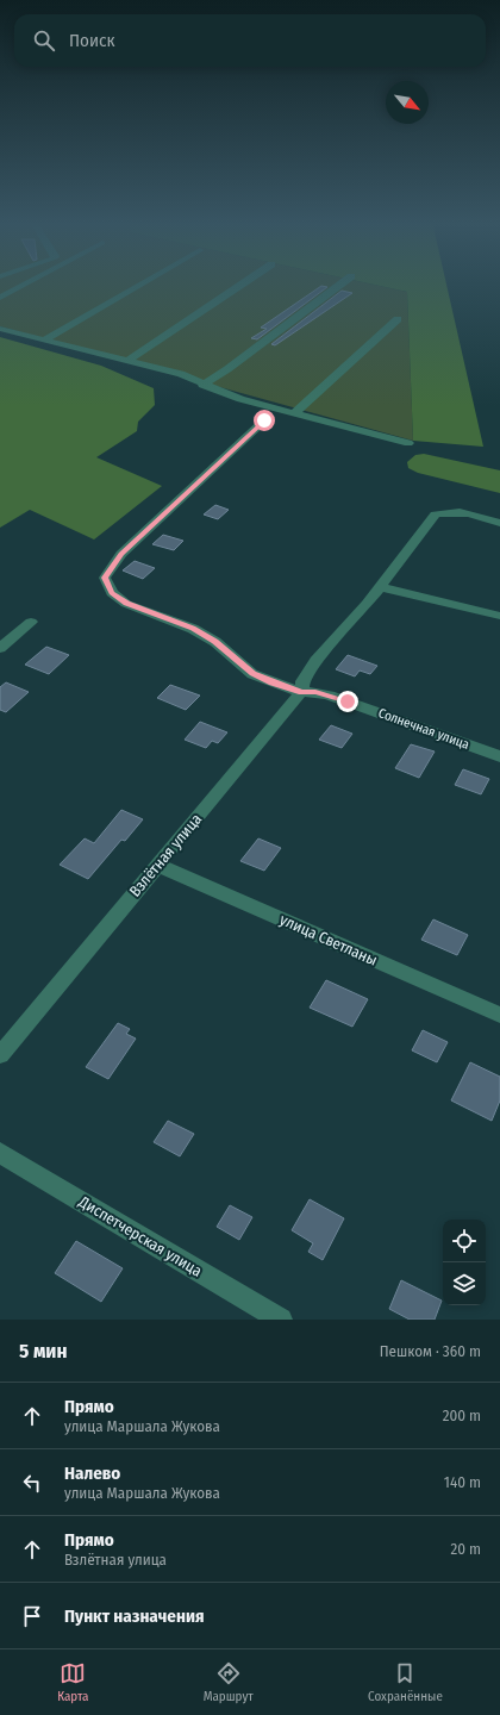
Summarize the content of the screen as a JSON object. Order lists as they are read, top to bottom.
{
  "streets": {
    "street": [
      "Солнечная улица",
      "Взлётная улица",
      "улица Светланы",
      "Диспетчерская улица"
    ]
  },
  "crossings": [
    ["Солнечная улица", "Взлётная улица"],
    ["Взлётная улица", "улица Светланы"]
  ],
  "north": "bottom right",
  "page": {
    "search": "Поиск",
    "heading": ["5 мин", "Пешком · 360 m"],
    "list": [
      ["Прямо", "улица Маршала Жукова", "200 m"],
      ["Налево", "улица Маршала Жукова", "140 m"],
      ["Прямо", "Взлётная улица", "20 m"],
      "Пункт назначения"
    ],
    "nav": ["Карта", "Маршрут", "Сохранённые"]
  }
}
